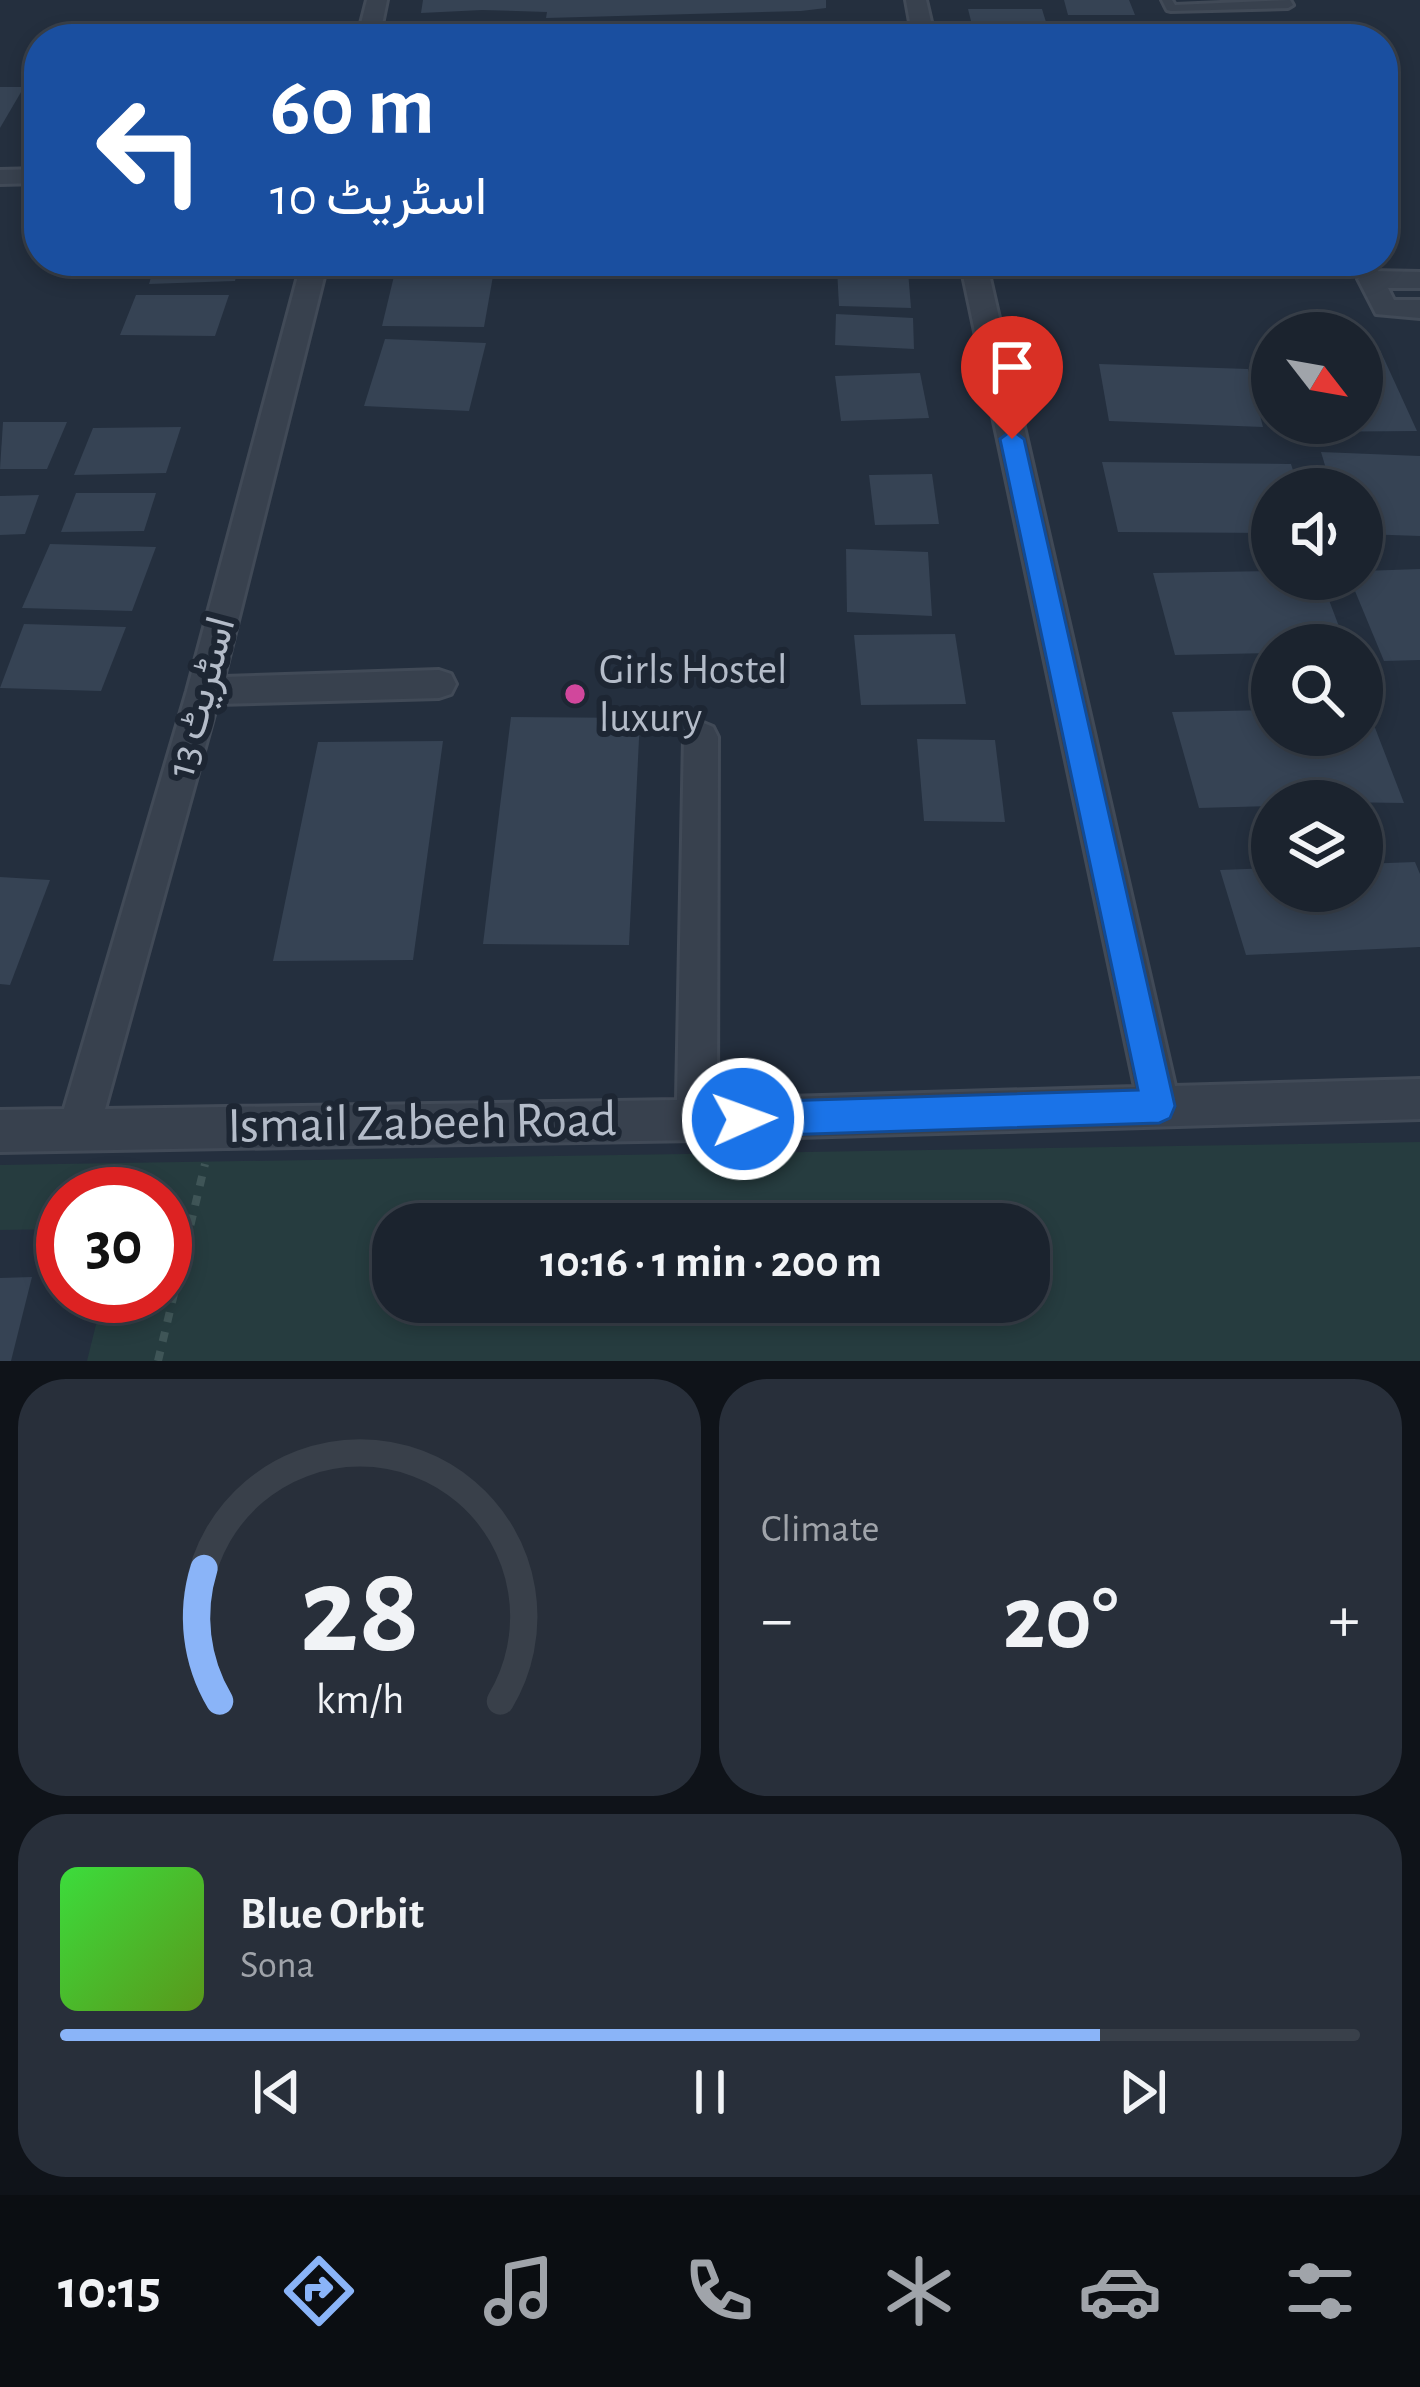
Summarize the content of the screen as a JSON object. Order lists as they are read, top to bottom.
{
  "streets": {
    "street": ["اسٹریٹ 13", "Ismail Zabeeh Road"]
  },
  "crossings": [
    ["اسٹریٹ 13", "Ismail Zabeeh Road"]
  ],
  "places": ["Girls Hostel luxury"],
  "north": "bottom right",
  "page": {
    "turn": ["60 m", "اسٹریٹ 10"],
    "limit": "30",
    "trip": "10:16 · 1 min · 200 m",
    "tile": "Climate",
    "heat": ["−", "20°", "+"],
    "song": ["Blue Orbit", "Sona"],
    "tabs": "10:15",
    "gauge": ["28", "km/h"]
  }
}
